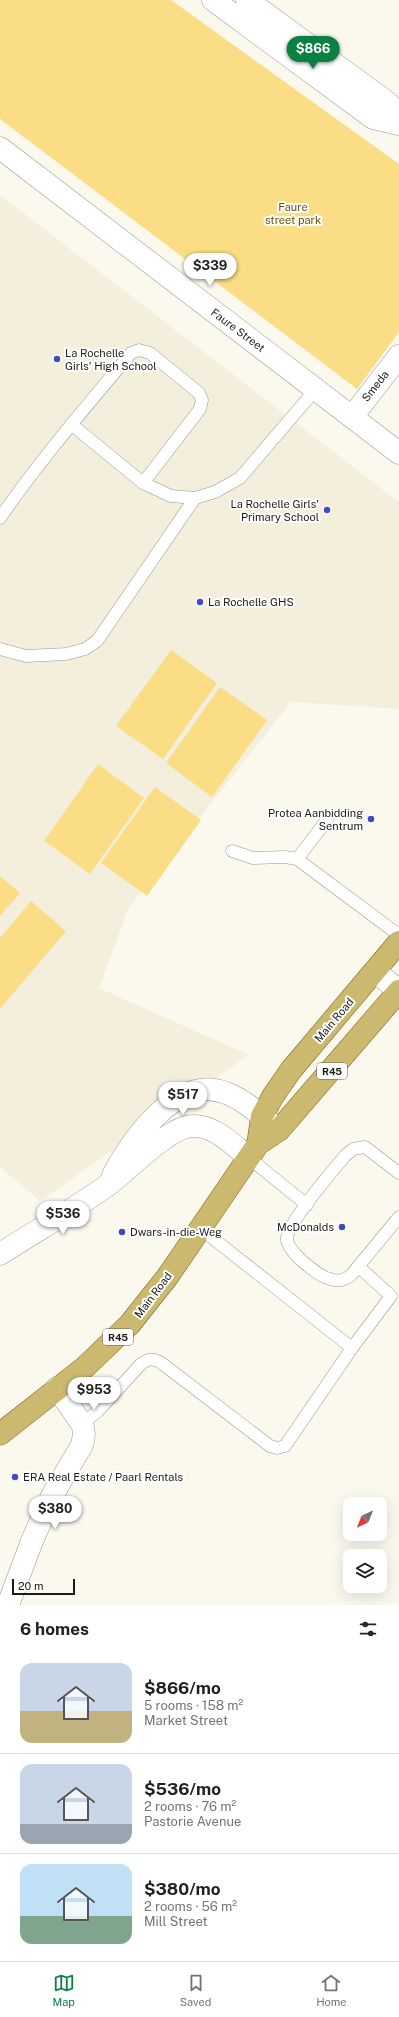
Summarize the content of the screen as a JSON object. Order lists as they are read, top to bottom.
{
  "streets": {
    "main road": ["Main Road", "R45"],
    "street": ["Faure Street", "Smeda"]
  },
  "crossings": [
    ["Faure Street", "Smeda"]
  ],
  "parks": ["Faure street park"],
  "places": [
    "La Rochelle Girls' High School",
    "La Rochelle Girls' Primary School",
    "La Rochelle GHS",
    "Protea Aanbidding Sentrum",
    "McDonalds",
    "Dwars-in-die-Weg",
    "ERA Real Estate / Paarl Rentals"
  ],
  "scale_bar": "20 m",
  "north": "bottom left",
  "page": {
    "price": [
      "$866",
      "$339",
      "$517",
      "$536",
      "$953",
      "$380"
    ],
    "scale": "20 m",
    "heading": "6 homes",
    "list": [
      {
        "name": "$866/mo",
        "note": "5 rooms · 158 m² · Market Street"
      },
      {
        "name": "$536/mo",
        "note": "2 rooms · 76 m² · Pastorie Avenue"
      },
      {
        "name": "$380/mo",
        "note": "2 rooms · 56 m² · Mill Street"
      }
    ],
    "tabs": ["Map", "Saved", "Home"]
  }
}
